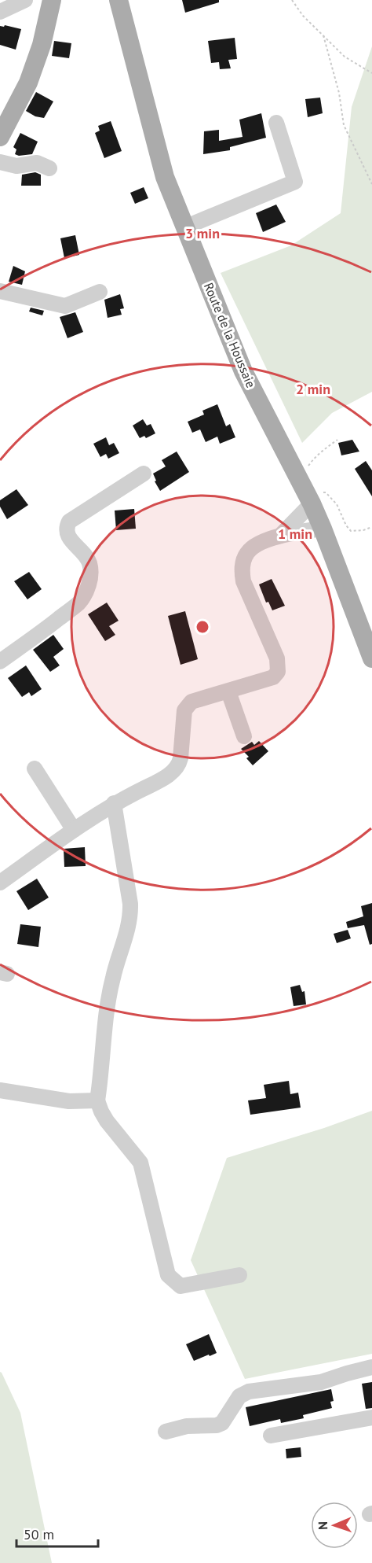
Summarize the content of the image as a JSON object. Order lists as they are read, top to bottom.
{
  "streets": {
    "main road": ["Route de la Houssaie"]
  },
  "scale_bar": "50 m",
  "north": "left",
  "rings": ["3 min", "2 min", "1 min"]
}
